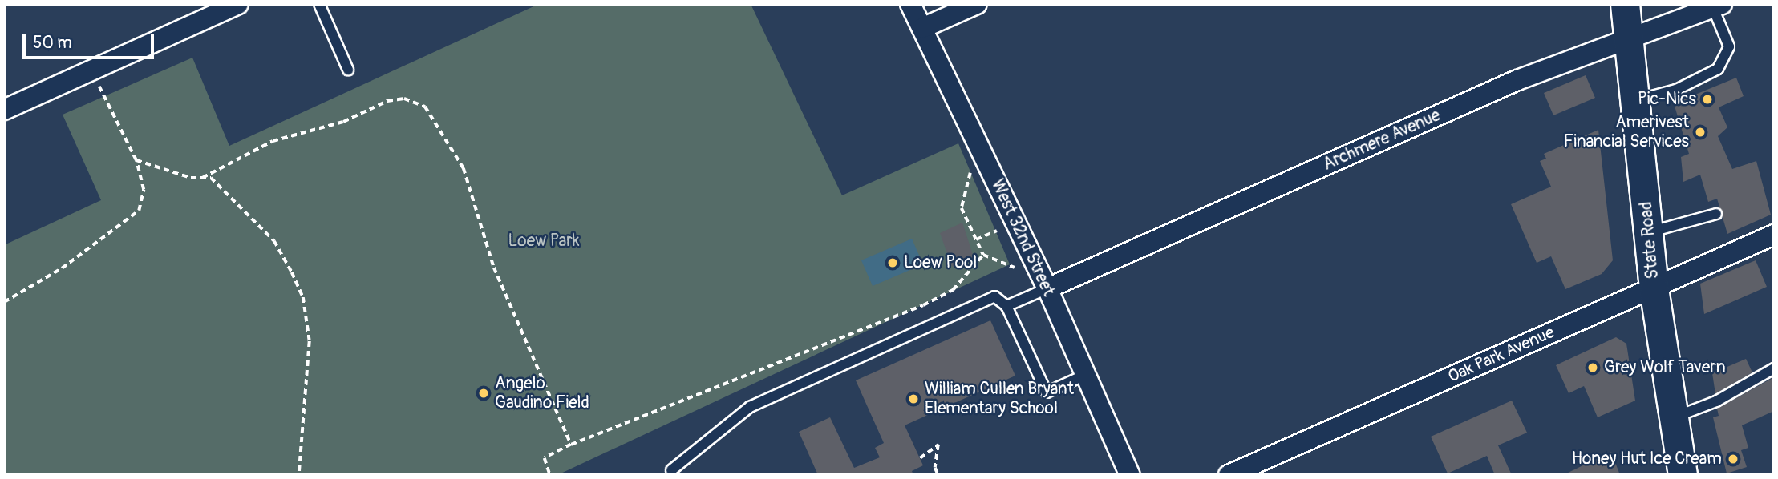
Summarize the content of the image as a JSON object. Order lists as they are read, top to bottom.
{
  "streets": {
    "main road": ["State Road"],
    "street": ["Archmere Avenue", "West 32nd Street", "Oak Park Avenue"]
  },
  "crossings": [
    ["Archmere Avenue", "West 32nd Street"],
    ["Archmere Avenue", "State Road"],
    ["State Road", "Oak Park Avenue"]
  ],
  "parks": ["Loew Park"],
  "places": [
    "Pic-Nics",
    "Amerivest Financial Services",
    "Loew Pool",
    "Grey Wolf Tavern",
    "Angelo Gaudino Field",
    "William Cullen Bryant Elementary School",
    "Honey Hut Ice Cream"
  ],
  "scale_bar": "50 m"
}
